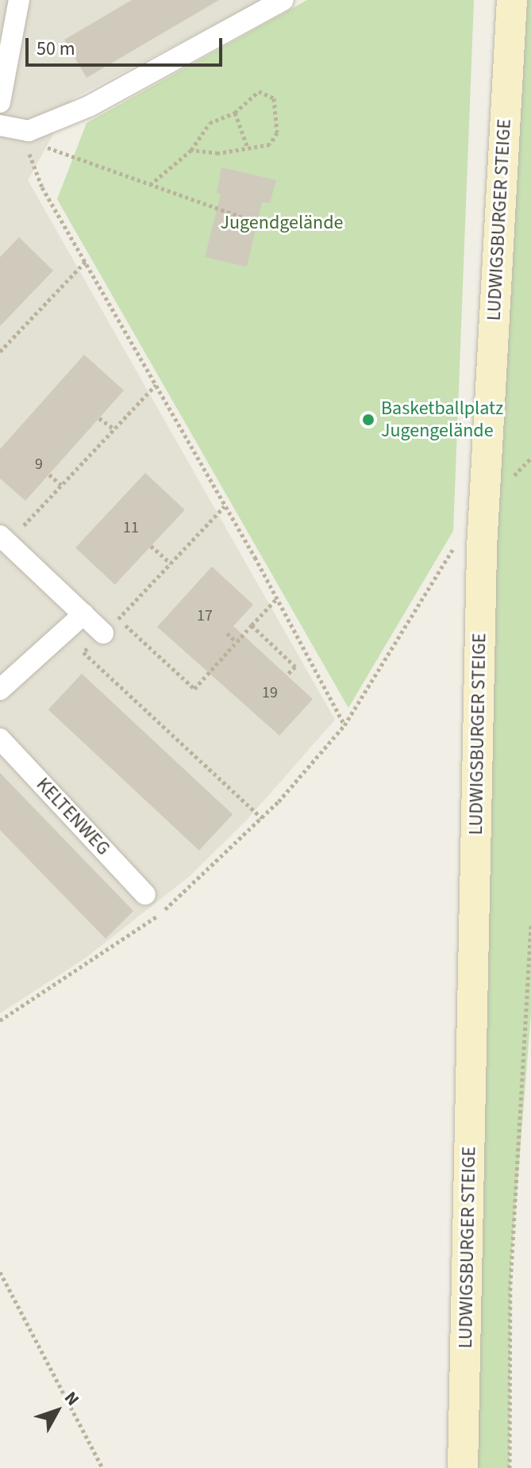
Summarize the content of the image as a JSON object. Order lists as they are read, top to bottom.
{
  "streets": {
    "main road": ["LUDWIGSBURGER STEIGE"],
    "street": ["KELTENWEG"]
  },
  "parks": ["Jugendgelände"],
  "places": ["Basketballplatz Jugengelände"],
  "house_numbers": [
    "9",
    "11",
    "17",
    "19"
  ],
  "scale_bar": "50 m",
  "north": "top right"
}
